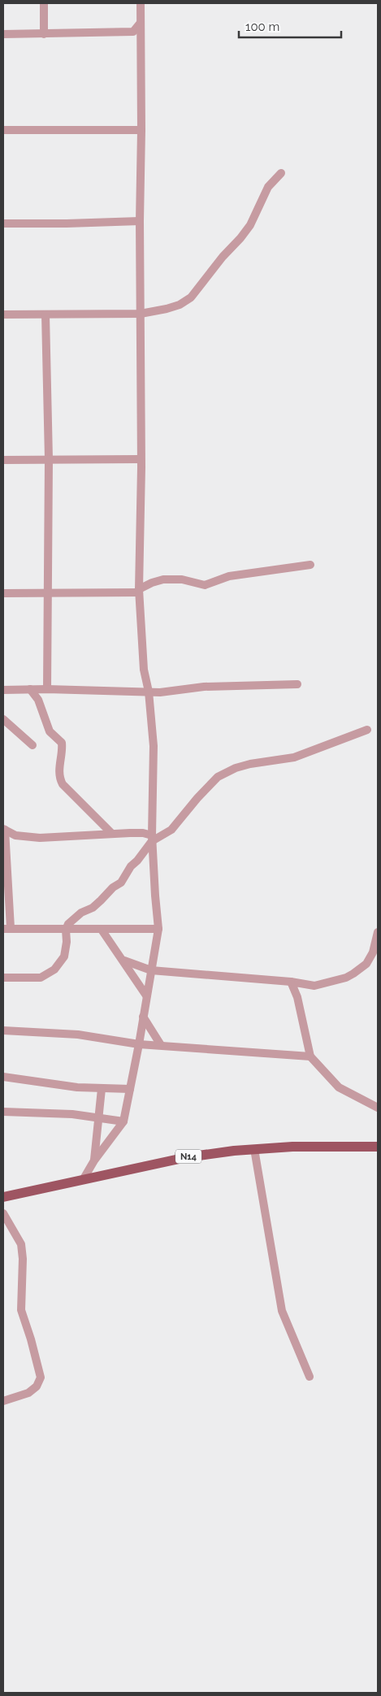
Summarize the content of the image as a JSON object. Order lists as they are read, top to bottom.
{
  "streets": {
    "main road": ["N14"]
  },
  "scale_bar": "100 m"
}
